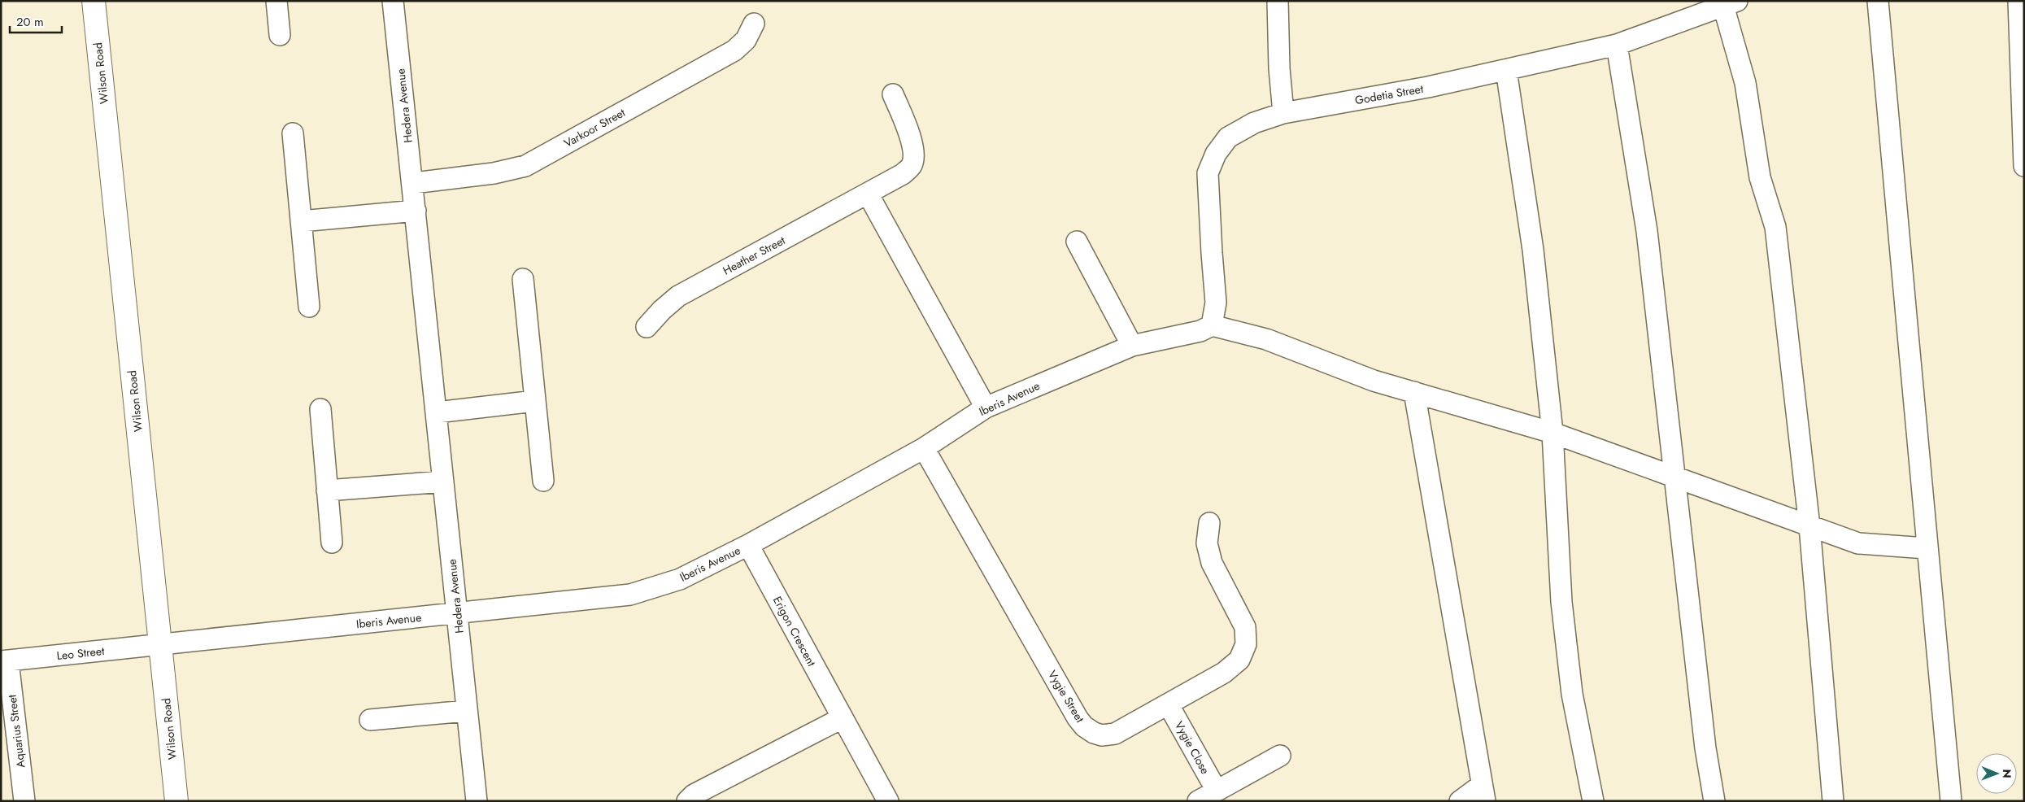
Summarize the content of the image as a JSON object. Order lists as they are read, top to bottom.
{
  "streets": {
    "street": [
      "Wilson Road",
      "Godetia Street",
      "Hedera Avenue",
      "Varkoor Street",
      "Heather Street",
      "Iberis Avenue",
      "Erigon Crescent",
      "Leo Street",
      "Vygie Street",
      "Aquarius Street",
      "Vygie Close"
    ]
  },
  "crossings": [
    ["Wilson Road", "Iberis Avenue"],
    ["Wilson Road", "Leo Street"],
    ["Godetia Street", "Iberis Avenue"],
    ["Hedera Avenue", "Varkoor Street"],
    ["Hedera Avenue", "Iberis Avenue"],
    ["Iberis Avenue", "Erigon Crescent"],
    ["Iberis Avenue", "Leo Street"],
    ["Iberis Avenue", "Vygie Street"],
    ["Leo Street", "Aquarius Street"],
    ["Vygie Street", "Vygie Close"]
  ],
  "scale_bar": "20 m",
  "north": "right"
}
